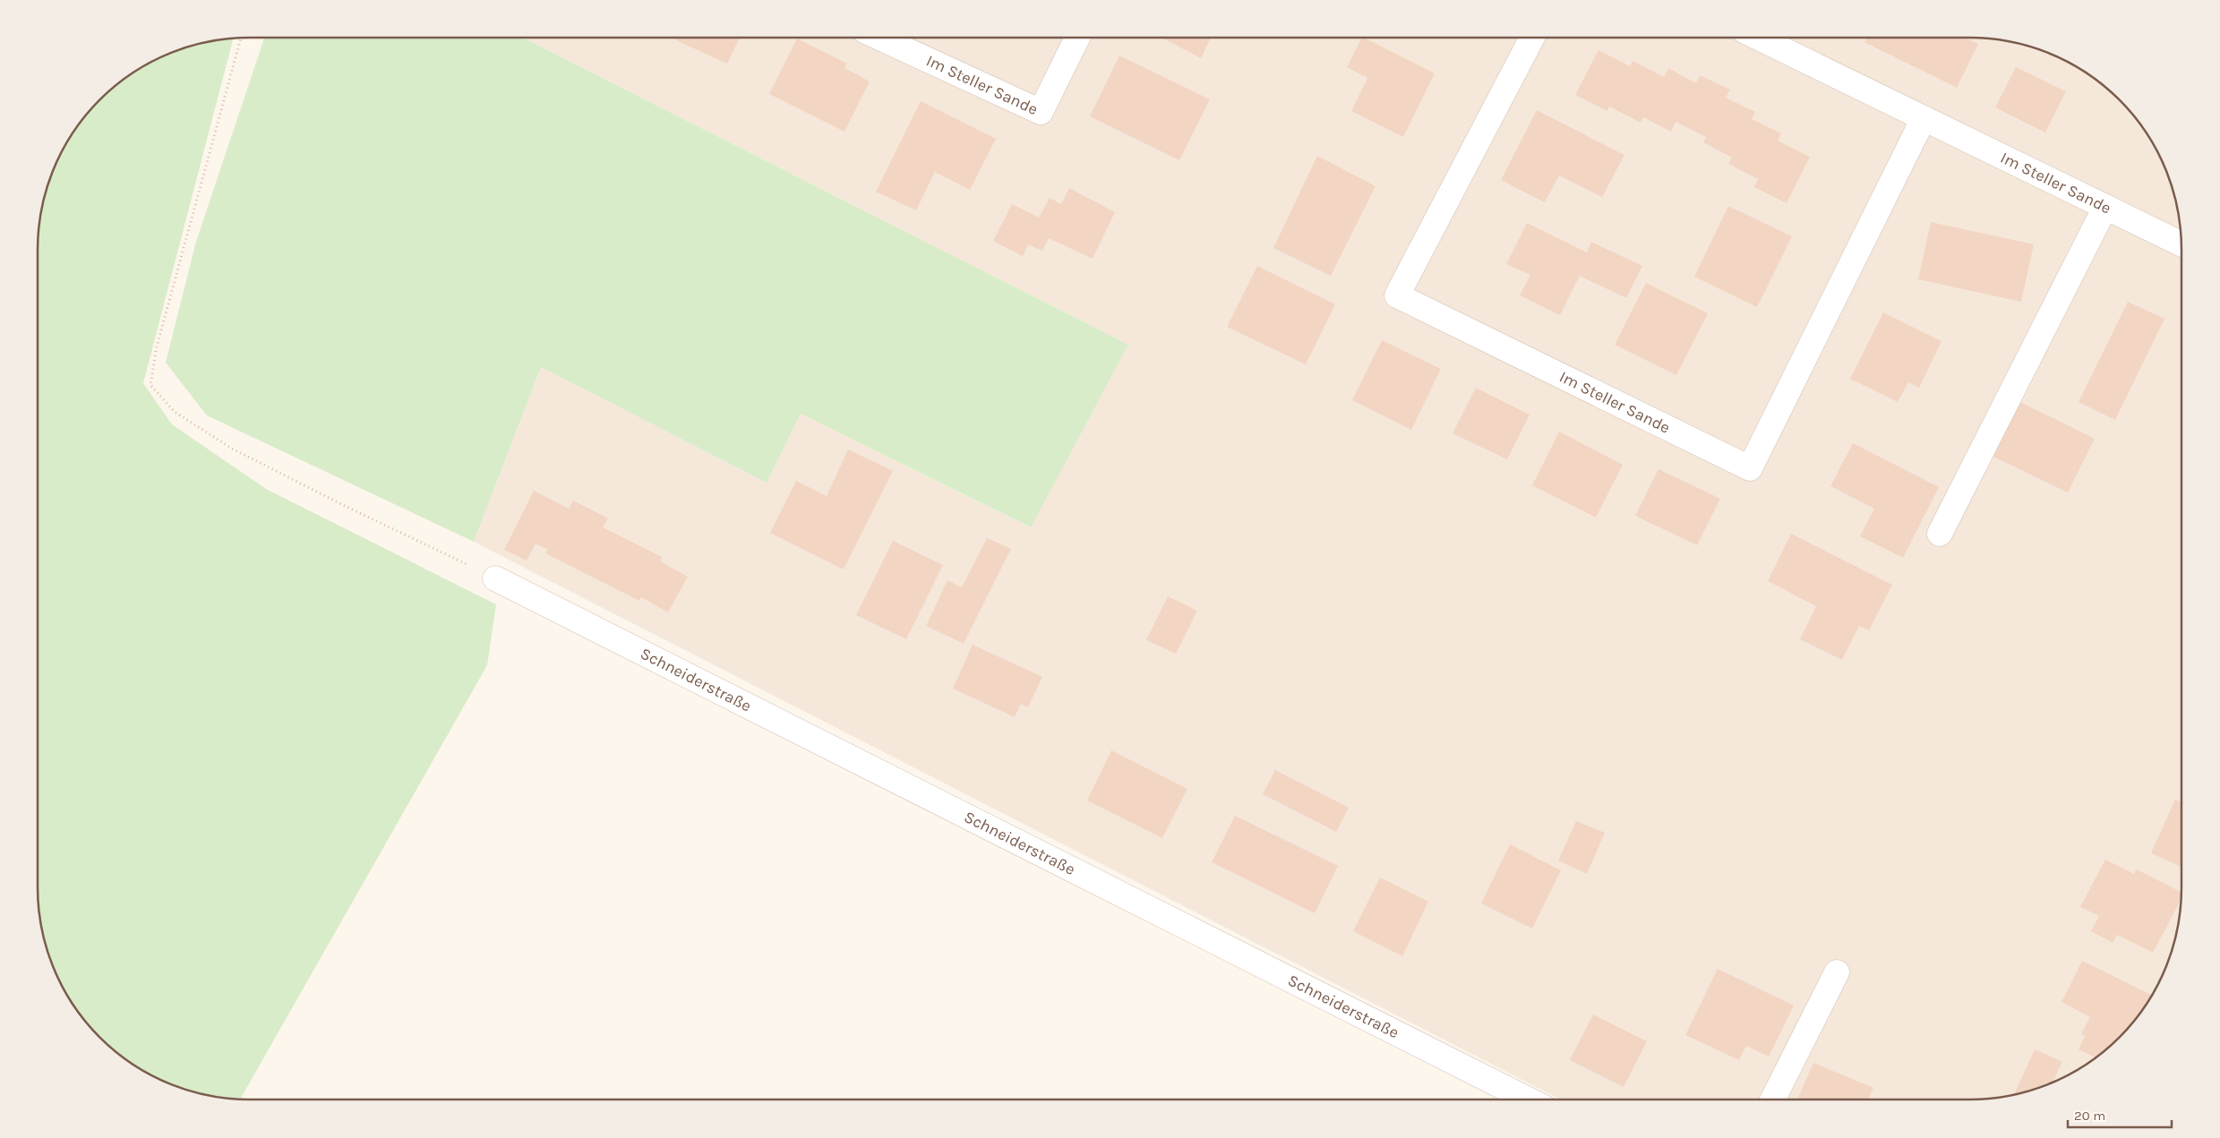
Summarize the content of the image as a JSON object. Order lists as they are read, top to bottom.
{
  "streets": {
    "street": ["Im Steller Sande", "Schneiderstraße"]
  },
  "scale_bar": "20 m"
}
